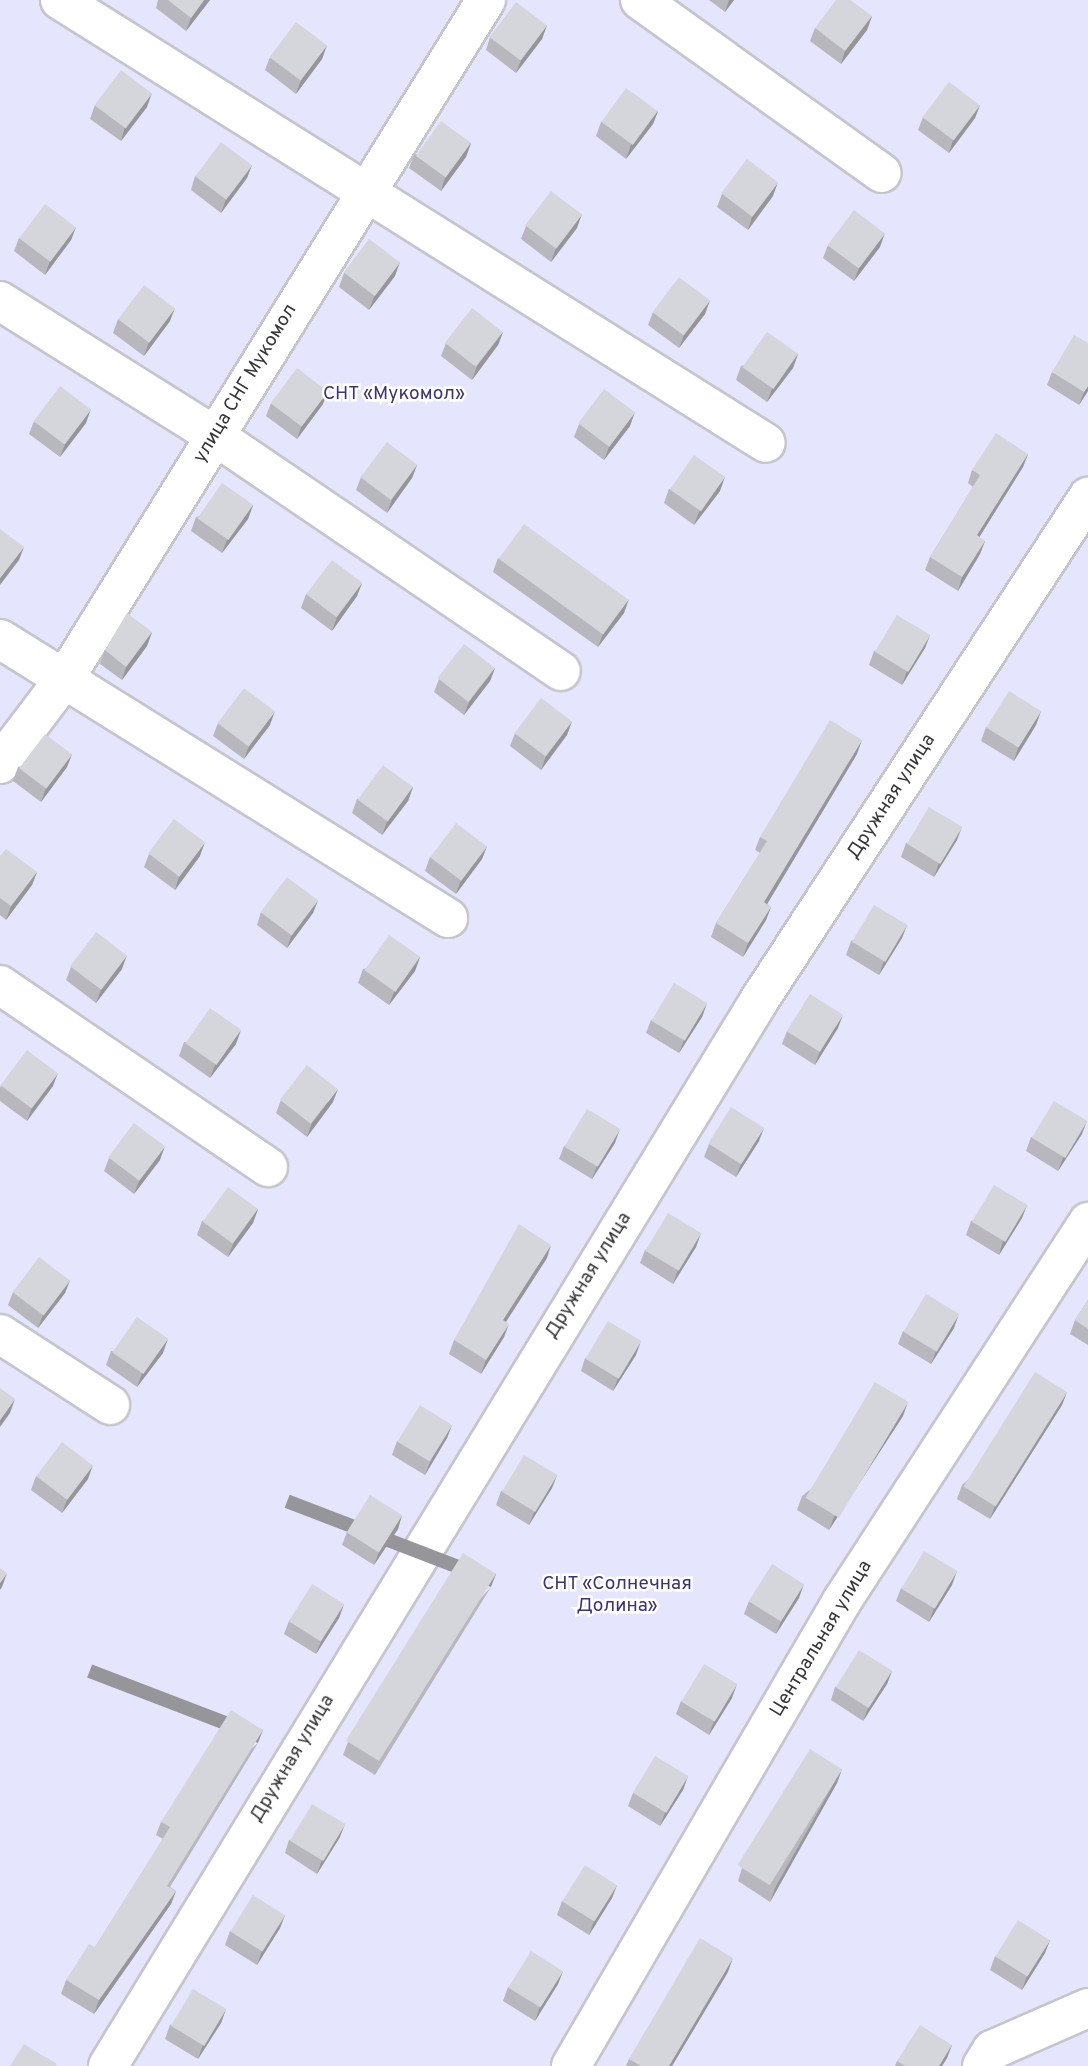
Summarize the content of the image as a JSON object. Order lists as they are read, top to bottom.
{
  "streets": {
    "street": ["улица СНГ Мукомол", "Дружная улица", "Центральная улица"]
  },
  "parks": ["СНТ «Мукомол»", "СНТ «Солнечная Долина»"]
}
